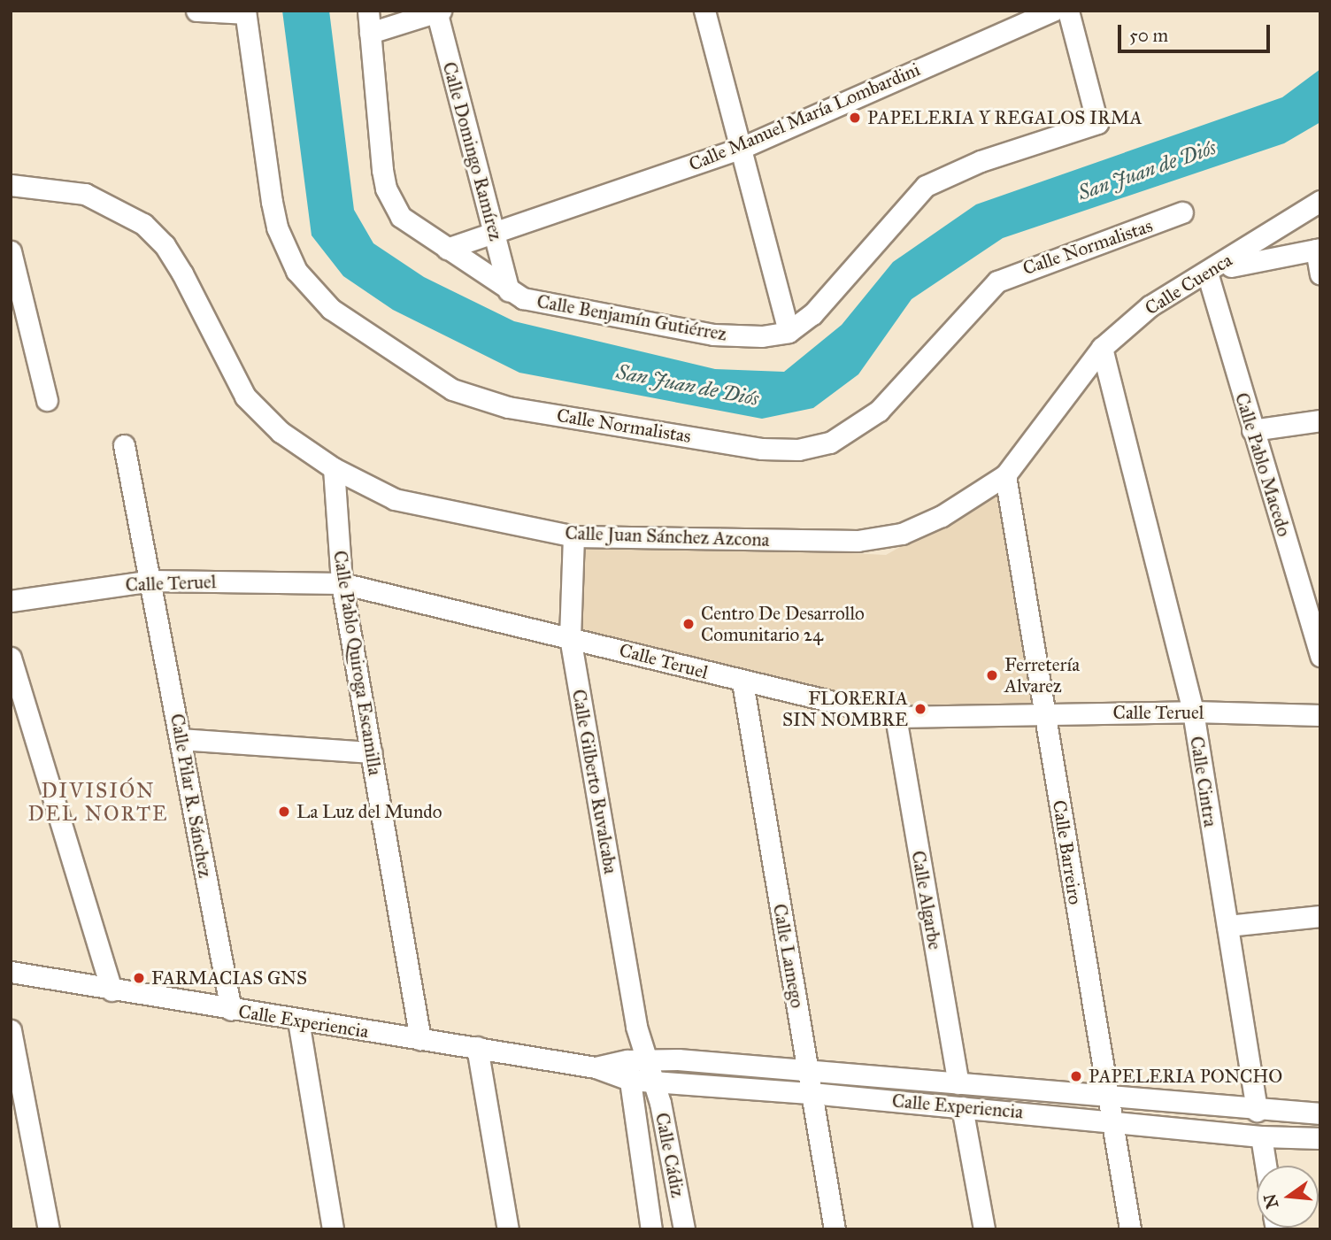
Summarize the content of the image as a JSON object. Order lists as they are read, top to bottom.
{
  "streets": {
    "street": [
      "Calle Manuel María Lombardini",
      "Calle Domingo Ramírez",
      "Calle Normalistas",
      "Calle Cuenca",
      "Calle Benjamín Gutiérrez",
      "Calle Pablo Macedo",
      "Calle Juan Sánchez Azcona",
      "Calle Teruel",
      "Calle Pablo Quiroga Escamilla",
      "Calle Gilberto Ruvalcaba",
      "Calle Cintra",
      "Calle Pilar R. Sánchez",
      "Calle Barreiro",
      "Calle Algarbe",
      "Calle Lamego",
      "Calle Experiencia",
      "Calle Cádiz"
    ]
  },
  "crossings": [
    ["Calle Manuel María Lombardini", "Calle Domingo Ramírez"],
    ["Calle Manuel María Lombardini", "Calle Benjamín Gutiérrez"],
    ["Calle Domingo Ramírez", "Calle Benjamín Gutiérrez"],
    ["Calle Cuenca", "Calle Pablo Macedo"],
    ["Calle Cuenca", "Calle Juan Sánchez Azcona"],
    ["Calle Cuenca", "Calle Cintra"],
    ["Calle Cuenca", "Calle Barreiro"],
    ["Calle Juan Sánchez Azcona", "Calle Pablo Quiroga Escamilla"],
    ["Calle Juan Sánchez Azcona", "Calle Gilberto Ruvalcaba"],
    ["Calle Juan Sánchez Azcona", "Calle Barreiro"],
    ["Calle Teruel", "Calle Pablo Quiroga Escamilla"],
    ["Calle Teruel", "Calle Gilberto Ruvalcaba"],
    ["Calle Teruel", "Calle Cintra"],
    ["Calle Teruel", "Calle Pilar R. Sánchez"],
    ["Calle Teruel", "Calle Barreiro"],
    ["Calle Teruel", "Calle Algarbe"],
    ["Calle Teruel", "Calle Lamego"],
    ["Calle Pablo Quiroga Escamilla", "Calle Experiencia"],
    ["Calle Gilberto Ruvalcaba", "Calle Experiencia"],
    ["Calle Gilberto Ruvalcaba", "Calle Cádiz"],
    ["Calle Cintra", "Calle Experiencia"],
    ["Calle Pilar R. Sánchez", "Calle Experiencia"],
    ["Calle Barreiro", "Calle Experiencia"],
    ["Calle Algarbe", "Calle Experiencia"],
    ["Calle Lamego", "Calle Experiencia"],
    ["Calle Experiencia", "Calle Cádiz"]
  ],
  "districts": ["DIVISIÓN DEL NORTE"],
  "water": ["San Juan de Diós"],
  "places": [
    "PAPELERIA Y REGALOS IRMA",
    "Centro De Desarrollo Comunitario 24",
    "Ferretería Alvarez",
    "FLORERIA SIN NOMBRE",
    "La Luz del Mundo",
    "FARMACIAS GNS",
    "PAPELERIA PONCHO"
  ],
  "scale_bar": "50 m",
  "north": "left"
}
